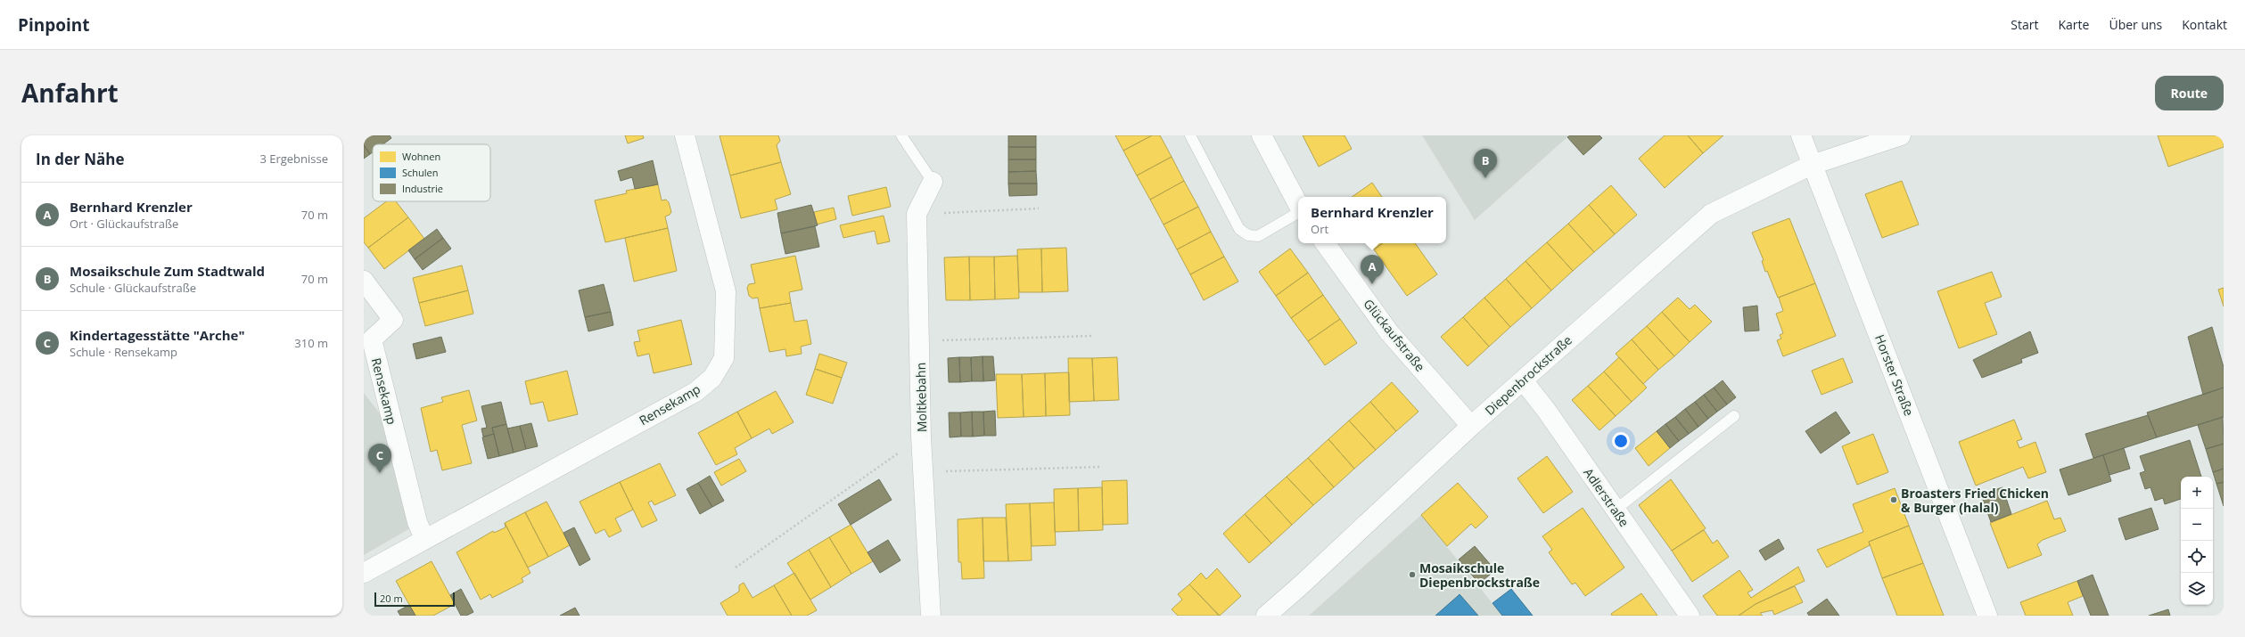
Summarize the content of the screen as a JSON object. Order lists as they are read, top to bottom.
{
  "streets": {
    "street": [
      "Glückaufstraße",
      "Diepenbrockstraße",
      "Horster Straße",
      "Rensekamp",
      "Moltkebahn",
      "Adlerstraße"
    ]
  },
  "crossings": [
    ["Glückaufstraße", "Diepenbrockstraße"],
    ["Diepenbrockstraße", "Horster Straße"],
    ["Diepenbrockstraße", "Adlerstraße"]
  ],
  "places": ["Broasters Fried Chicken & Burger (halal)", "Mosaikschule Diepenbrockstraße"],
  "legend": ["Wohnen", "Schulen", "Industrie"],
  "scale_bar": "20 m",
  "page": {
    "header": "Pinpoint",
    "nav": [
      "Start",
      "Karte",
      "Über uns",
      "Kontakt"
    ],
    "title": "Anfahrt",
    "buttons": "Route",
    "heading": ["In der Nähe", "3 Ergebnisse"],
    "pins": ["B", "A", "C"],
    "list": [
      {
        "mark": "A",
        "name": "Bernhard Krenzler",
        "note": "Ort · Glückaufstraße",
        "value": "70 m"
      },
      {
        "mark": "B",
        "name": "Mosaikschule Zum Stadtwald",
        "note": "Schule · Glückaufstraße",
        "value": "70 m"
      },
      {
        "mark": "C",
        "name": "Kindertagesstätte \"Arche\"",
        "note": "Schule · Rensekamp",
        "value": "310 m"
      }
    ],
    "popup": ["Bernhard Krenzler", "Ort"],
    "map_buttons": ["+", "−"],
    "scale": "20 m"
  }
}
